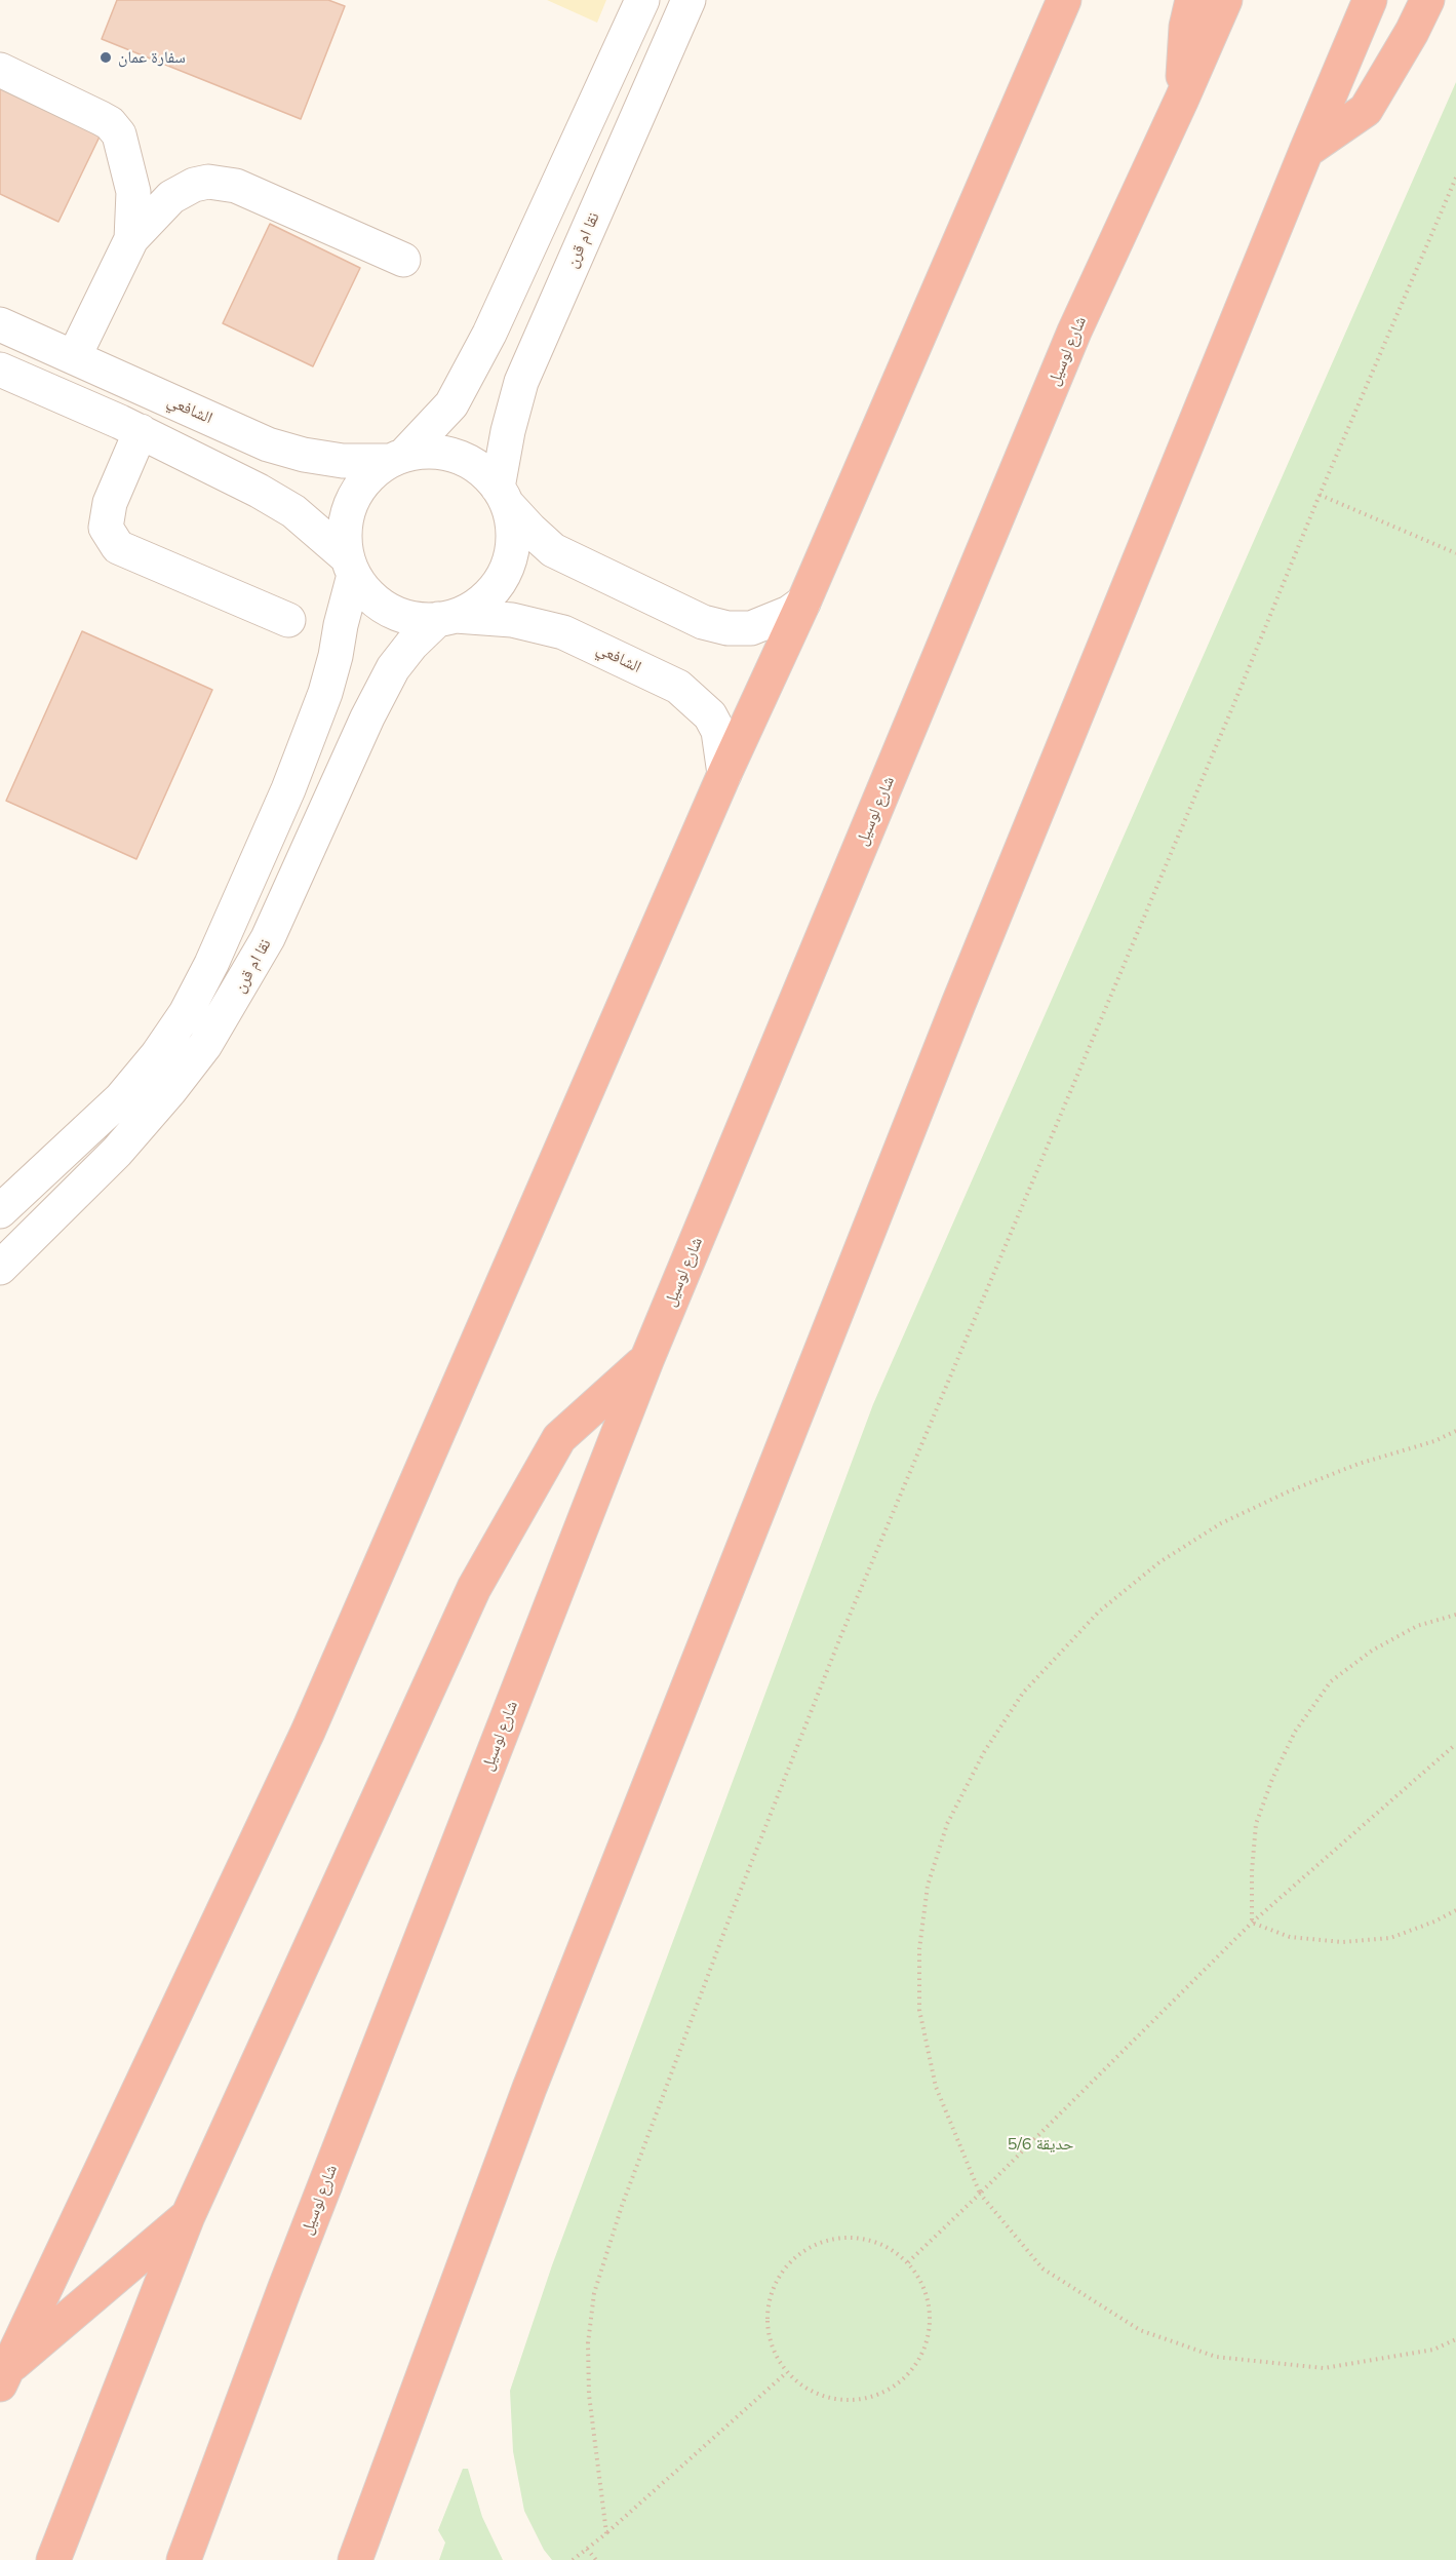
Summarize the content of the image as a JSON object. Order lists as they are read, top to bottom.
{
  "streets": {
    "highway": ["شارع لوسيل"],
    "street": ["نقا ام قرن", "الشافعي"]
  },
  "crossings": [
    ["نقا ام قرن", "الشافعي"]
  ],
  "parks": ["حديقة 5/6"],
  "places": ["سفارة عمان"]
}
